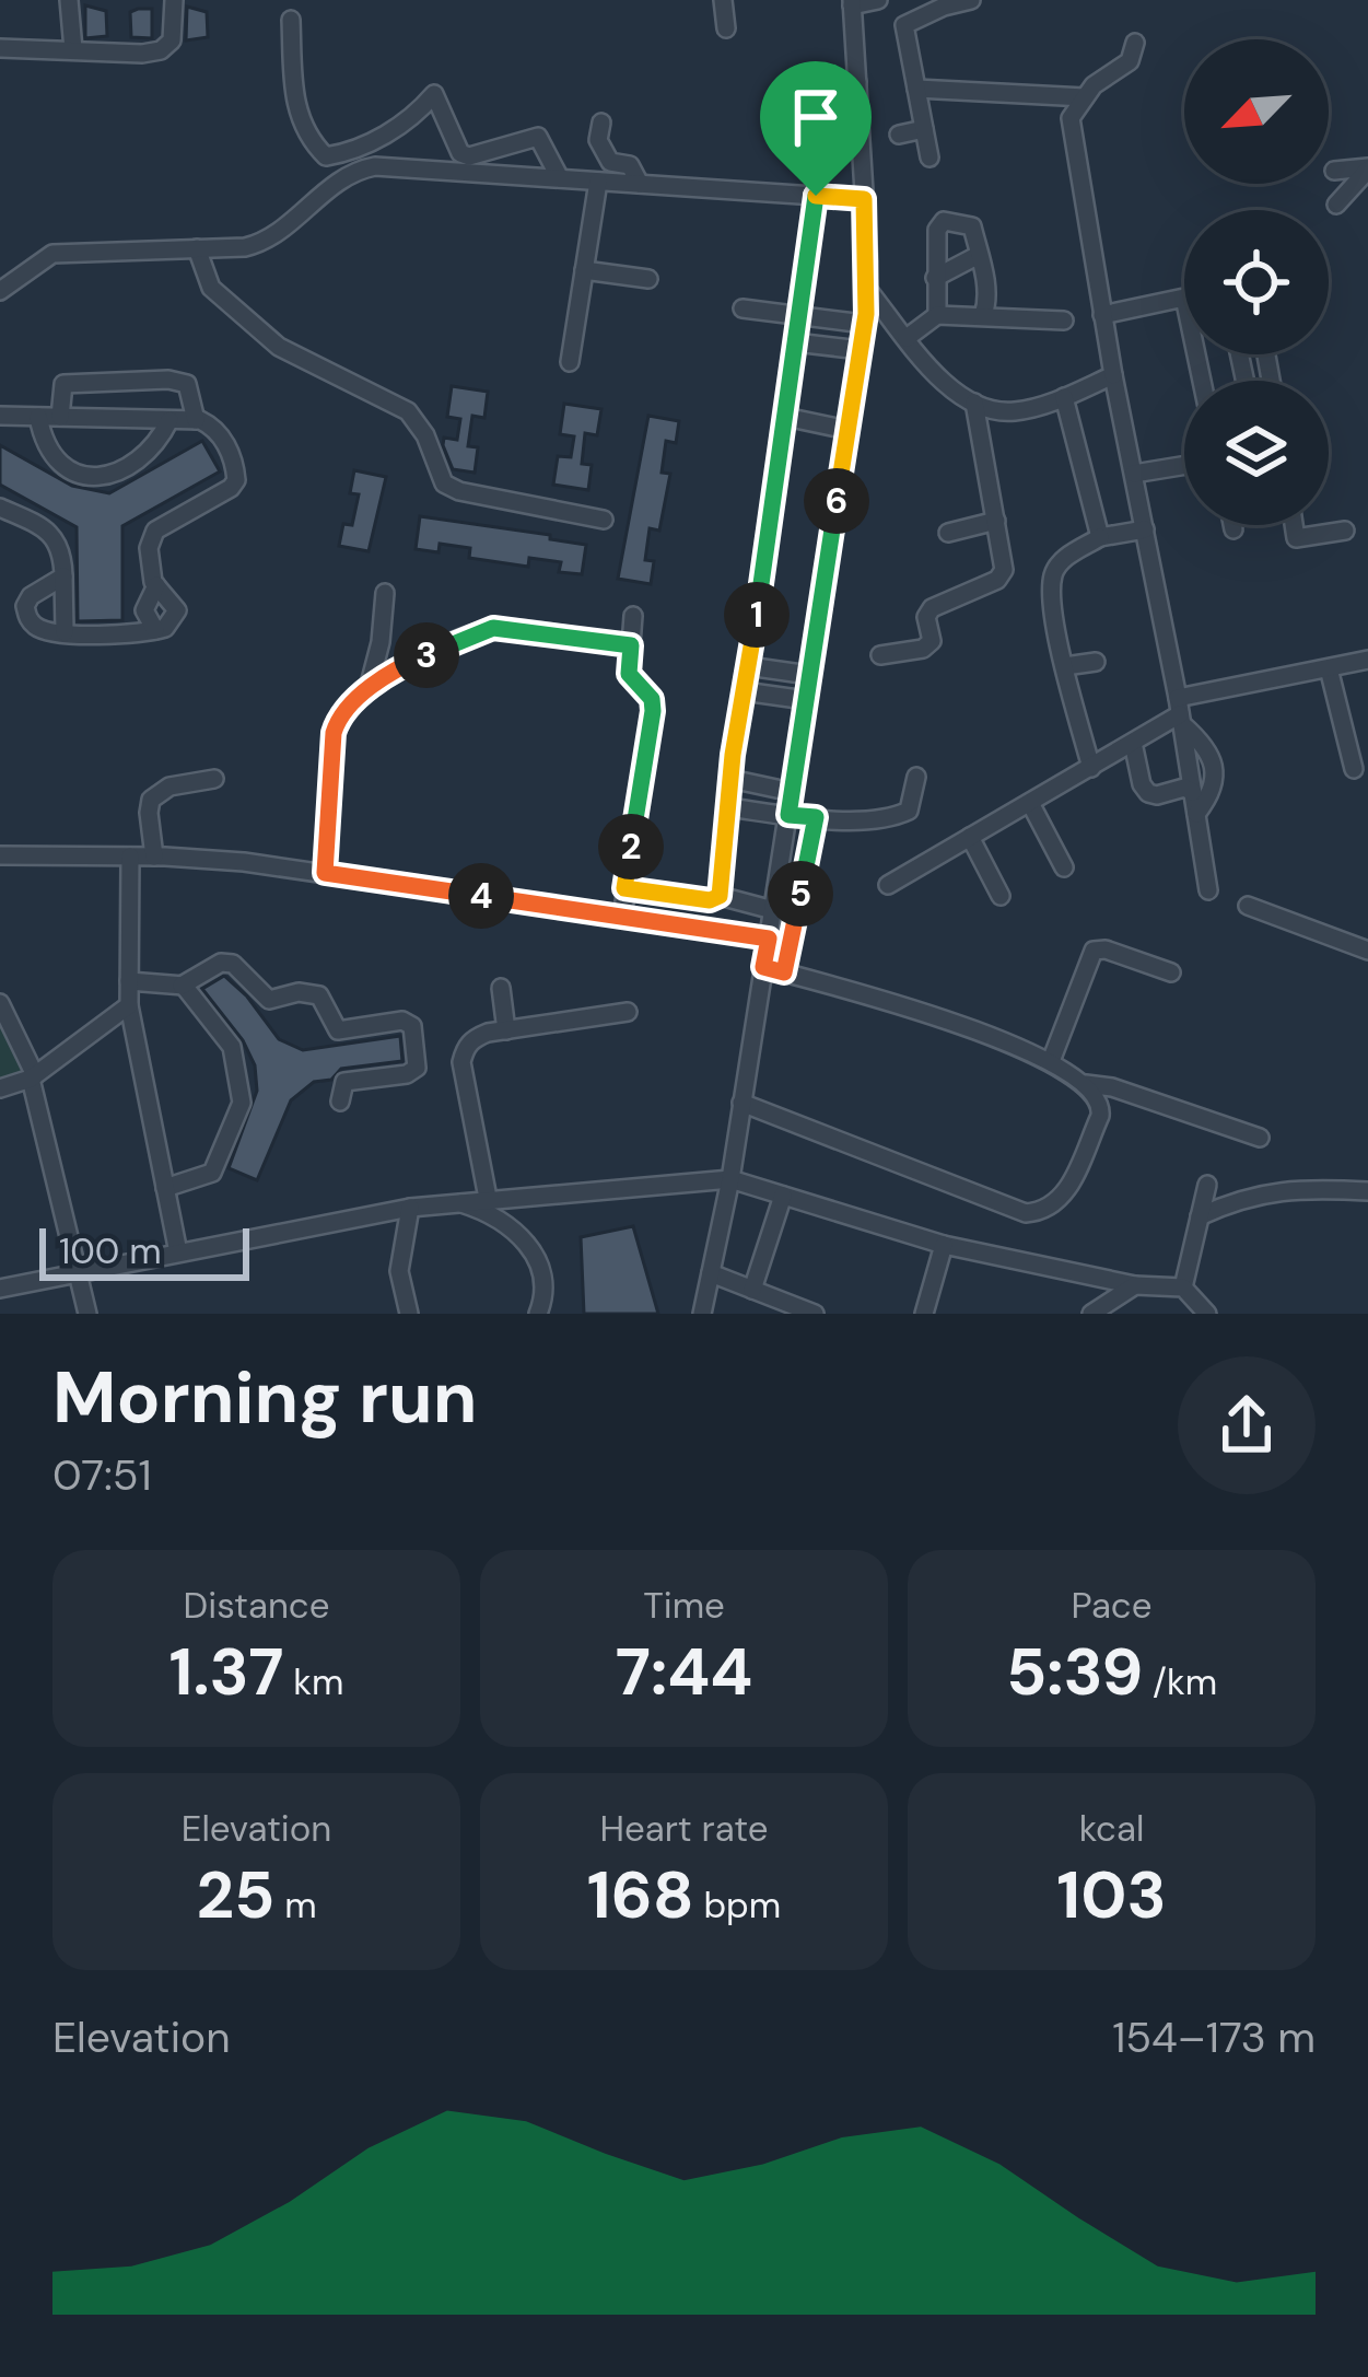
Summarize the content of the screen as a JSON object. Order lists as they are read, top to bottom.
{
  "scale_bar": "100 m",
  "north": "bottom left",
  "page": {
    "pins": [
      "6",
      "1",
      "3",
      "2",
      "5",
      "4"
    ],
    "scale": "100 m",
    "heading": ["Morning run", "07:51"],
    "stats": [
      ["Distance", "1.37 km"],
      ["Time", "7:44"],
      ["Pace", "5:39 /km"],
      ["Elevation", "25 m"],
      ["Heart rate", "168 bpm"],
      ["kcal", "103"]
    ],
    "chart": ["Elevation", "154–173 m"]
  }
}
